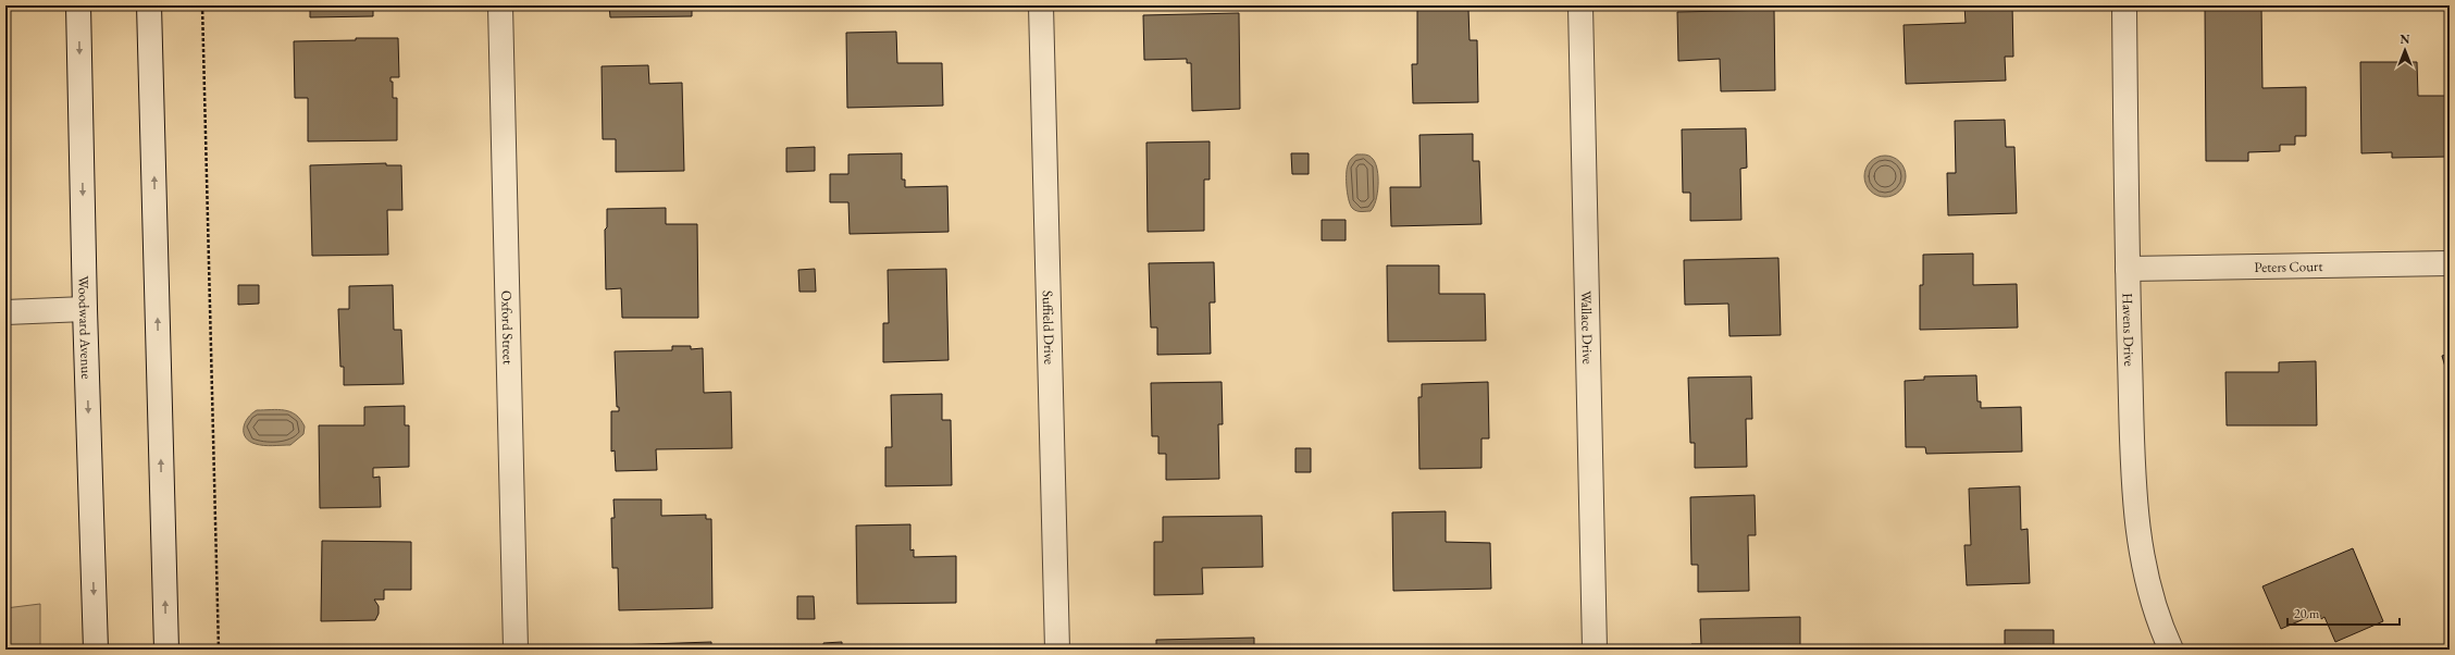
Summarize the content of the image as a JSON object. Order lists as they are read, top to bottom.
{
  "streets": {
    "street": [
      "Peters Court",
      "Woodward Avenue",
      "Oxford Street",
      "Suffield Drive",
      "Wallace Drive",
      "Havens Drive"
    ]
  },
  "crossings": [
    ["Peters Court", "Havens Drive"]
  ],
  "scale_bar": "20 m",
  "north": "top"
}
